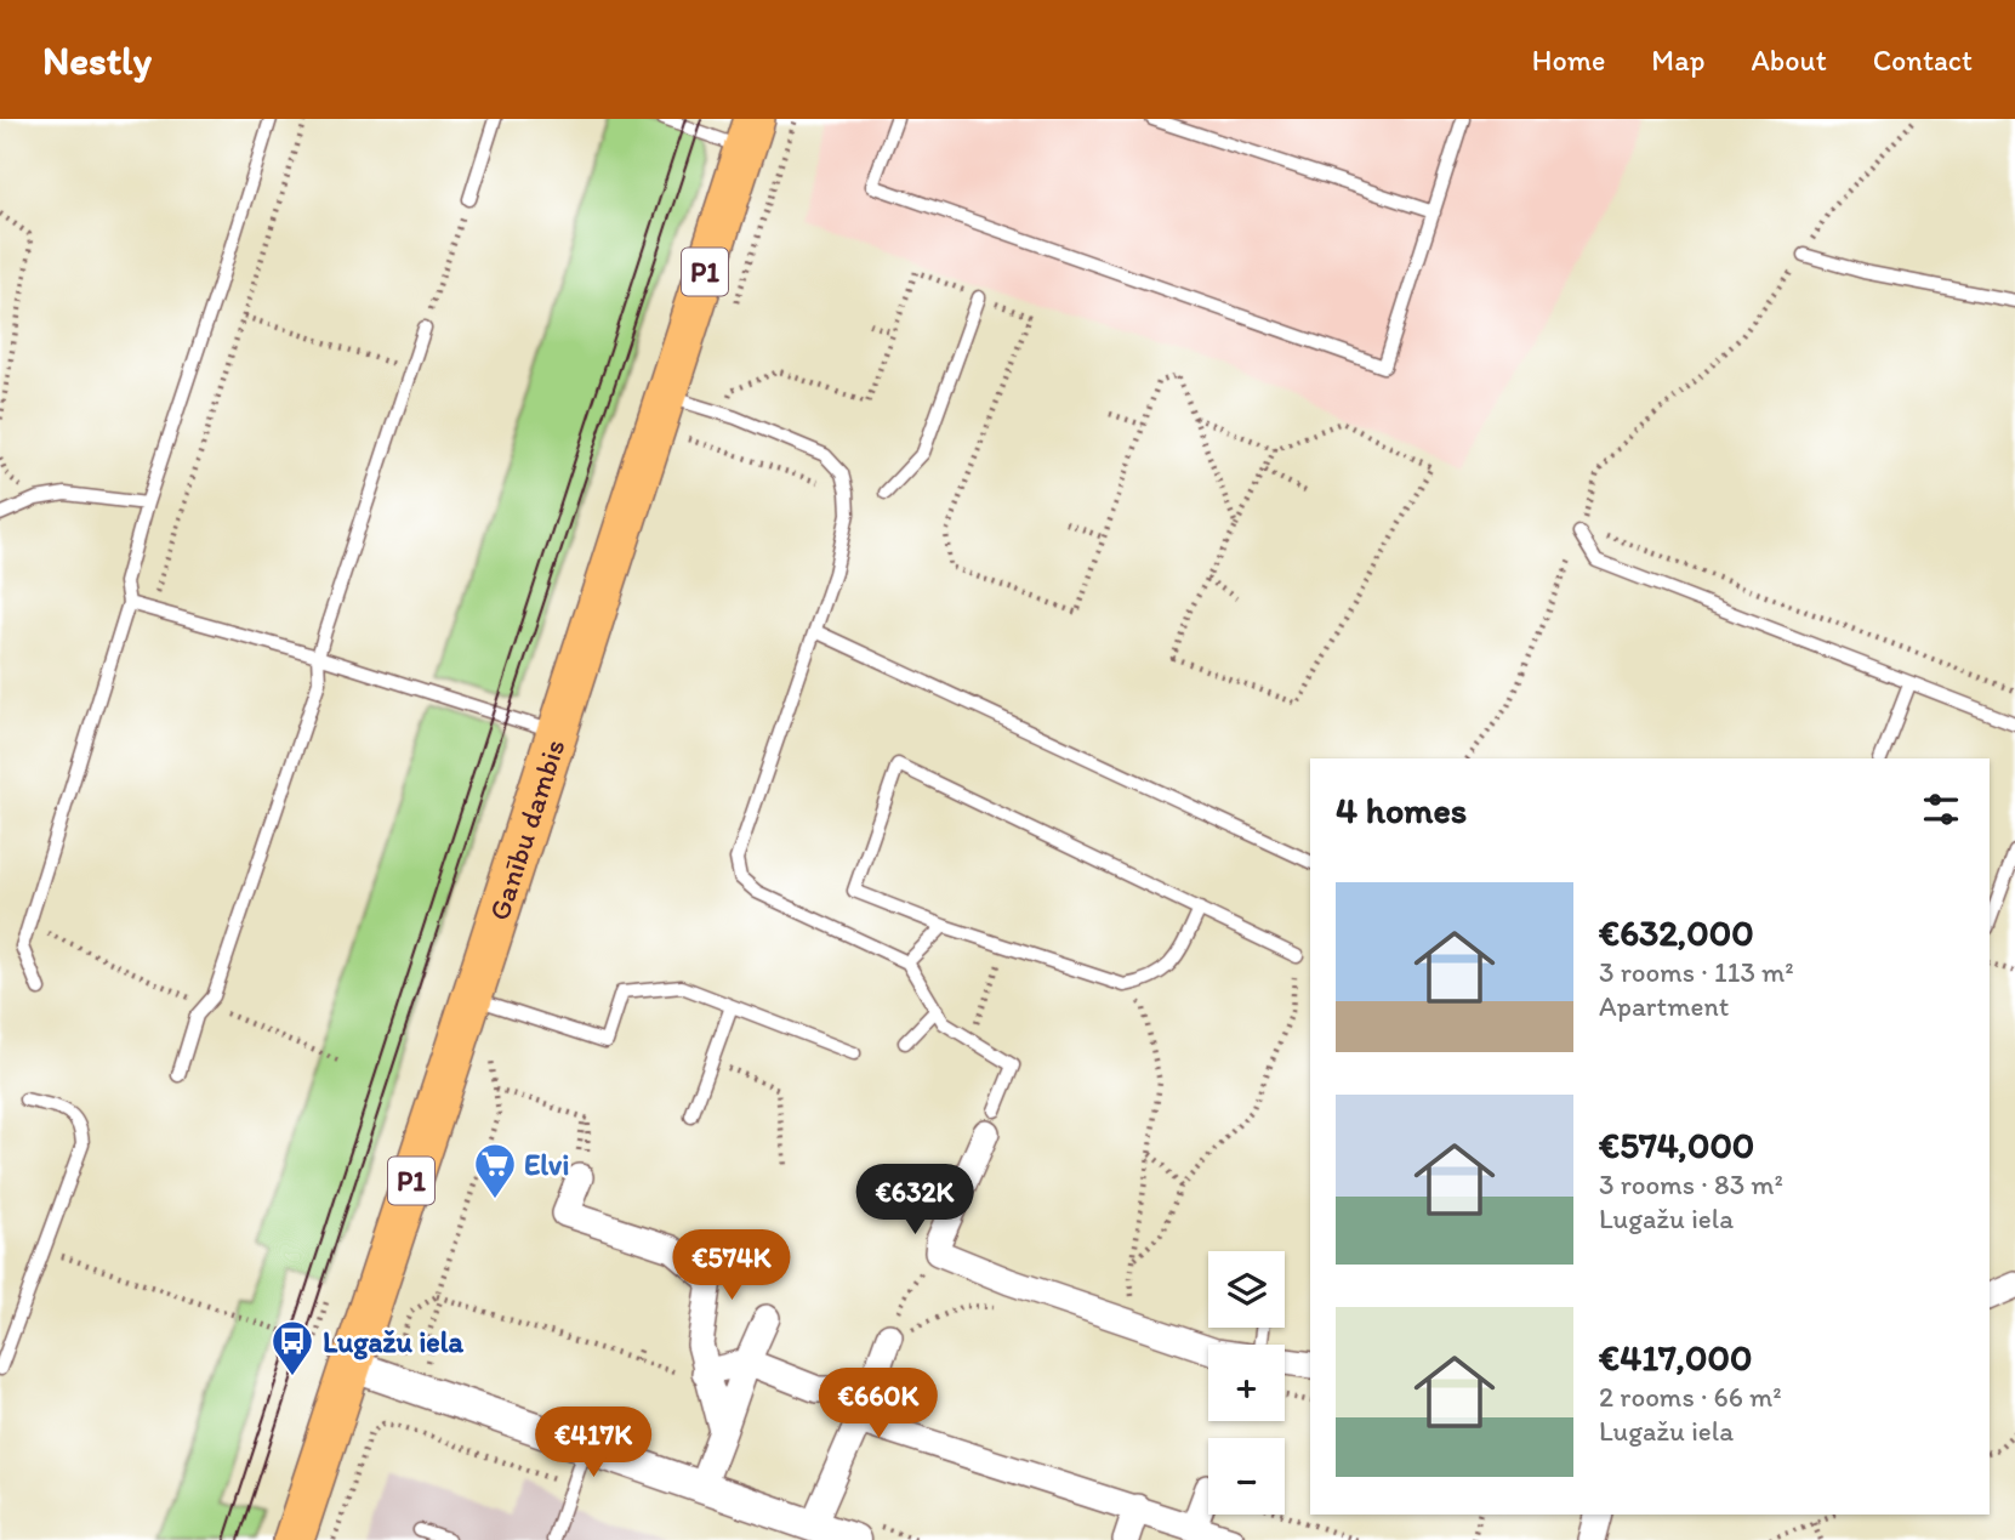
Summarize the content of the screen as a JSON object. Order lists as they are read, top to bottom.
{
  "streets": {
    "main road": ["P1", "Ganību dambis"]
  },
  "places": {
    "supermarket": ["Elvi"],
    "bus stop": ["Lugažu iela"]
  },
  "page": {
    "header": "Nestly",
    "nav": [
      "Home",
      "Map",
      "About",
      "Contact"
    ],
    "heading": "4 homes",
    "list": [
      {
        "name": "€632,000",
        "note": "3 rooms · 113 m² · Apartment"
      },
      {
        "name": "€574,000",
        "note": "3 rooms · 83 m² · Lugažu iela"
      },
      {
        "name": "€417,000",
        "note": "2 rooms · 66 m² · Lugažu iela"
      }
    ],
    "price": [
      "€632K",
      "€574K",
      "€660K",
      "€417K"
    ],
    "map_buttons": ["+", "−"]
  }
}
